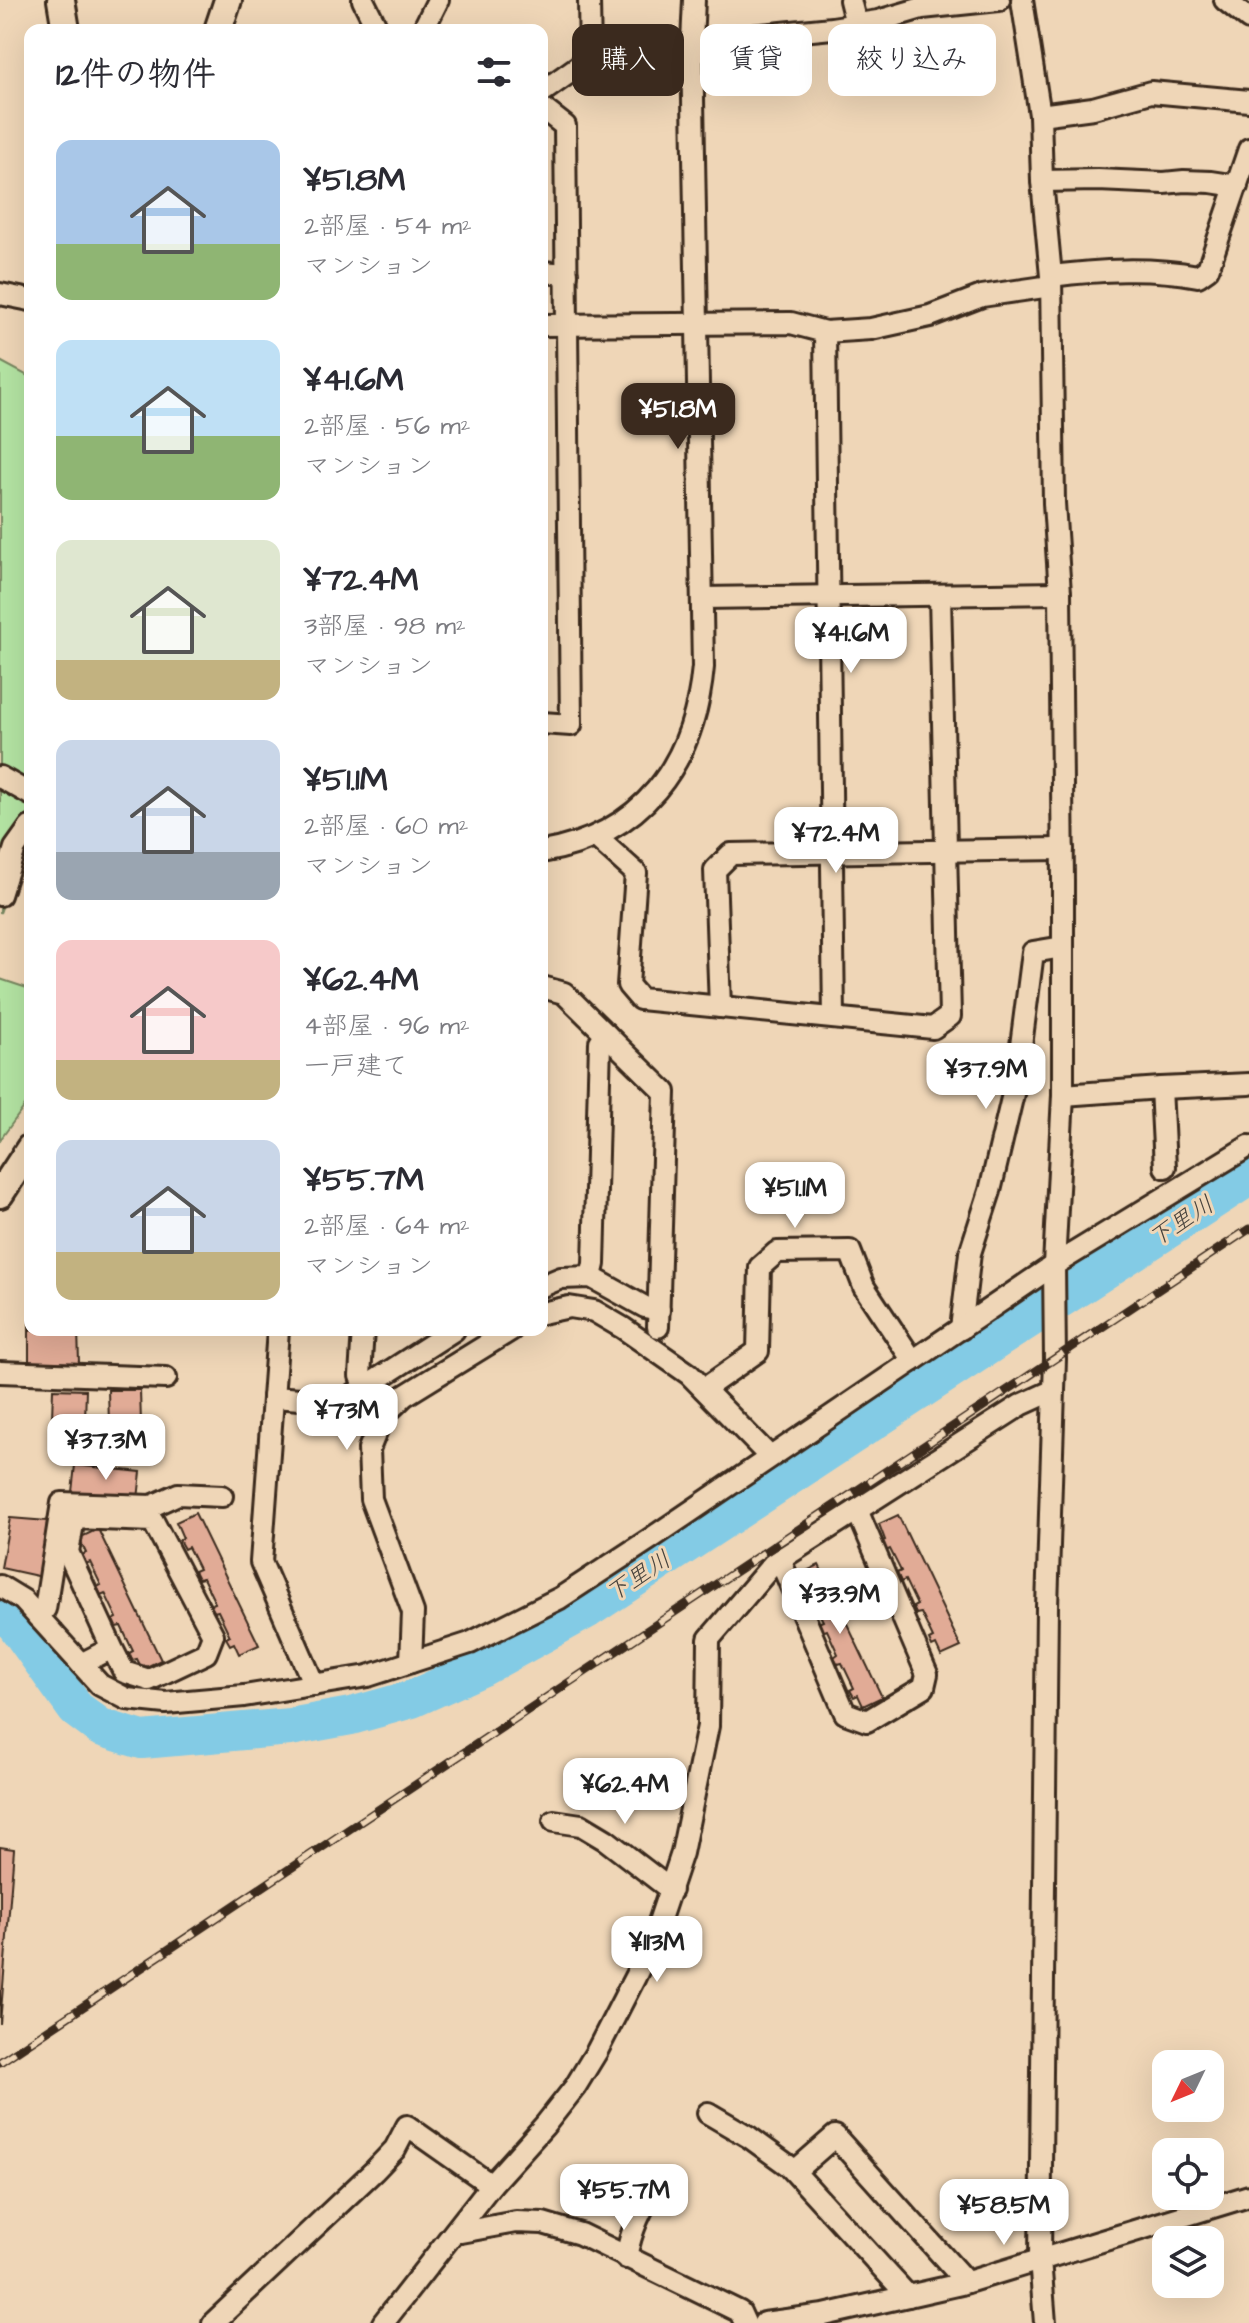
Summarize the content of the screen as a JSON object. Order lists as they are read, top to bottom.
{
  "water": ["下里川"],
  "north": "bottom left",
  "page": {
    "chip": ["購入", "賃貸", "絞り込み"],
    "heading": "12件の物件",
    "list": [
      {
        "name": "¥51.8M",
        "note": "2部屋 · 54 m² · マンション"
      },
      {
        "name": "¥41.6M",
        "note": "2部屋 · 56 m² · マンション"
      },
      {
        "name": "¥72.4M",
        "note": "3部屋 · 98 m² · マンション"
      },
      {
        "name": "¥51.1M",
        "note": "2部屋 · 60 m² · マンション"
      },
      {
        "name": "¥62.4M",
        "note": "4部屋 · 96 m² · 一戸建て"
      },
      {
        "name": "¥55.7M",
        "note": "2部屋 · 64 m² · マンション"
      }
    ],
    "price": [
      "¥51.8M",
      "¥41.6M",
      "¥72.4M",
      "¥37.9M",
      "¥51.1M",
      "¥73M",
      "¥37.3M",
      "¥33.9M",
      "¥62.4M",
      "¥113M",
      "¥55.7M",
      "¥58.5M"
    ]
  }
}
